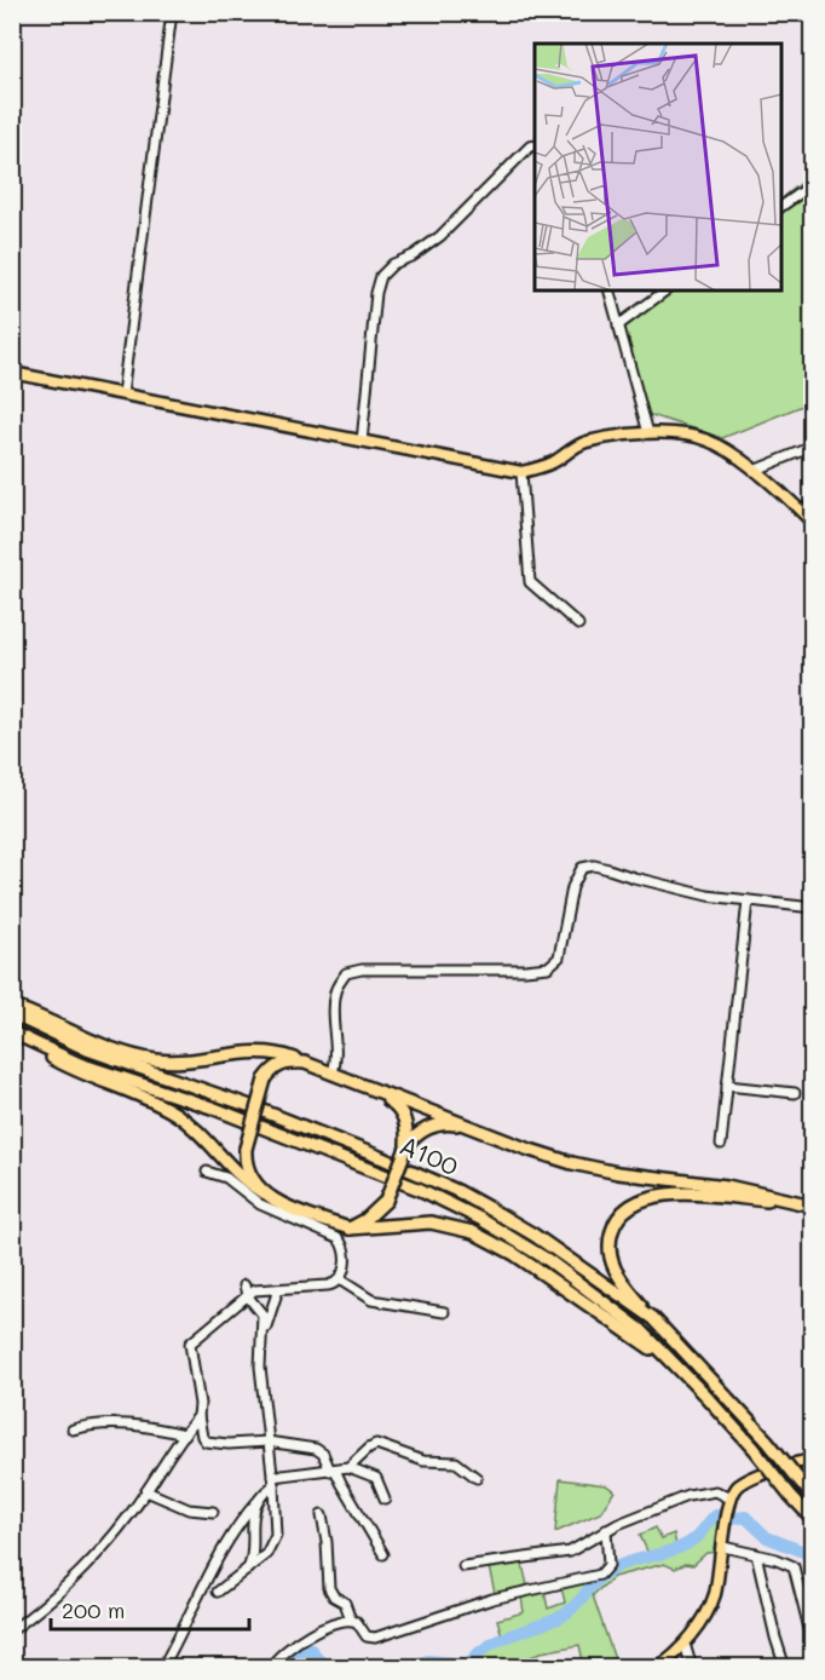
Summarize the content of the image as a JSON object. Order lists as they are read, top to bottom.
{
  "streets": {
    "highway": ["A100"]
  },
  "scale_bar": "200 m"
}
